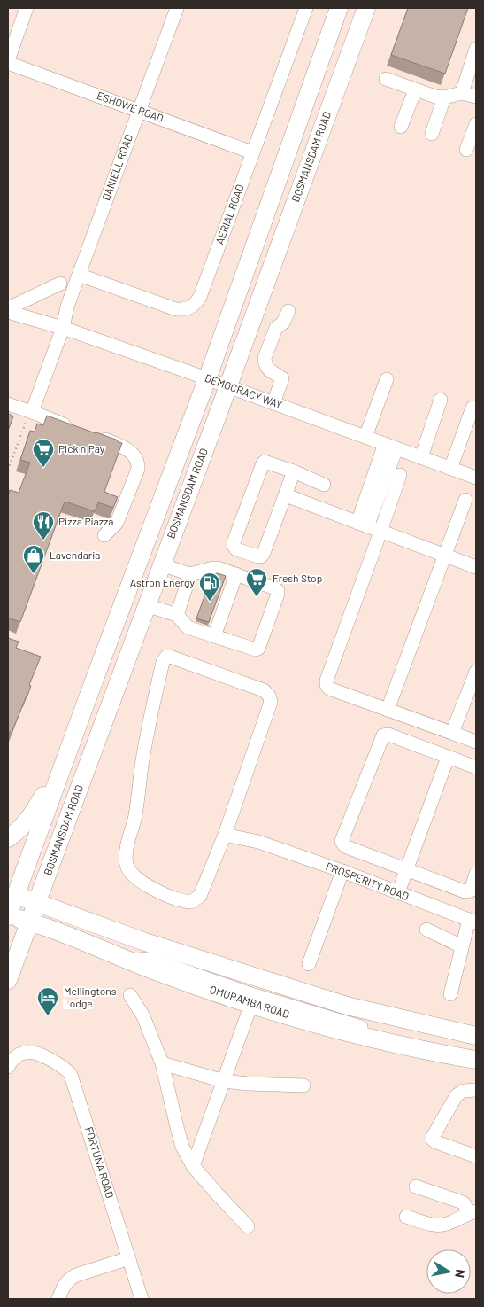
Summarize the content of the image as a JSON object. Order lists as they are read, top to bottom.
{
  "streets": {
    "main road": ["BOSMANSDAM ROAD", "OMURAMBA ROAD"],
    "street": [
      "ESHOWE ROAD",
      "DANIELL ROAD",
      "AERIAL ROAD",
      "DEMOCRACY WAY",
      "PROSPERITY ROAD",
      "FORTUNA ROAD"
    ]
  },
  "crossings": [
    ["ESHOWE ROAD", "DANIELL ROAD"],
    ["ESHOWE ROAD", "AERIAL ROAD"],
    ["BOSMANSDAM ROAD", "DEMOCRACY WAY"],
    ["BOSMANSDAM ROAD", "OMURAMBA ROAD"],
    ["DANIELL ROAD", "AERIAL ROAD"],
    ["DANIELL ROAD", "DEMOCRACY WAY"]
  ],
  "places": {
    "supermarket": ["Pick n Pay", "Fresh Stop"],
    "restaurant": ["Pizza Piazza"],
    "shop": ["Lavendaria"],
    "fuel station": ["Astron Energy"],
    "hotel": ["Mellingtons Lodge"]
  },
  "north": "right"
}
